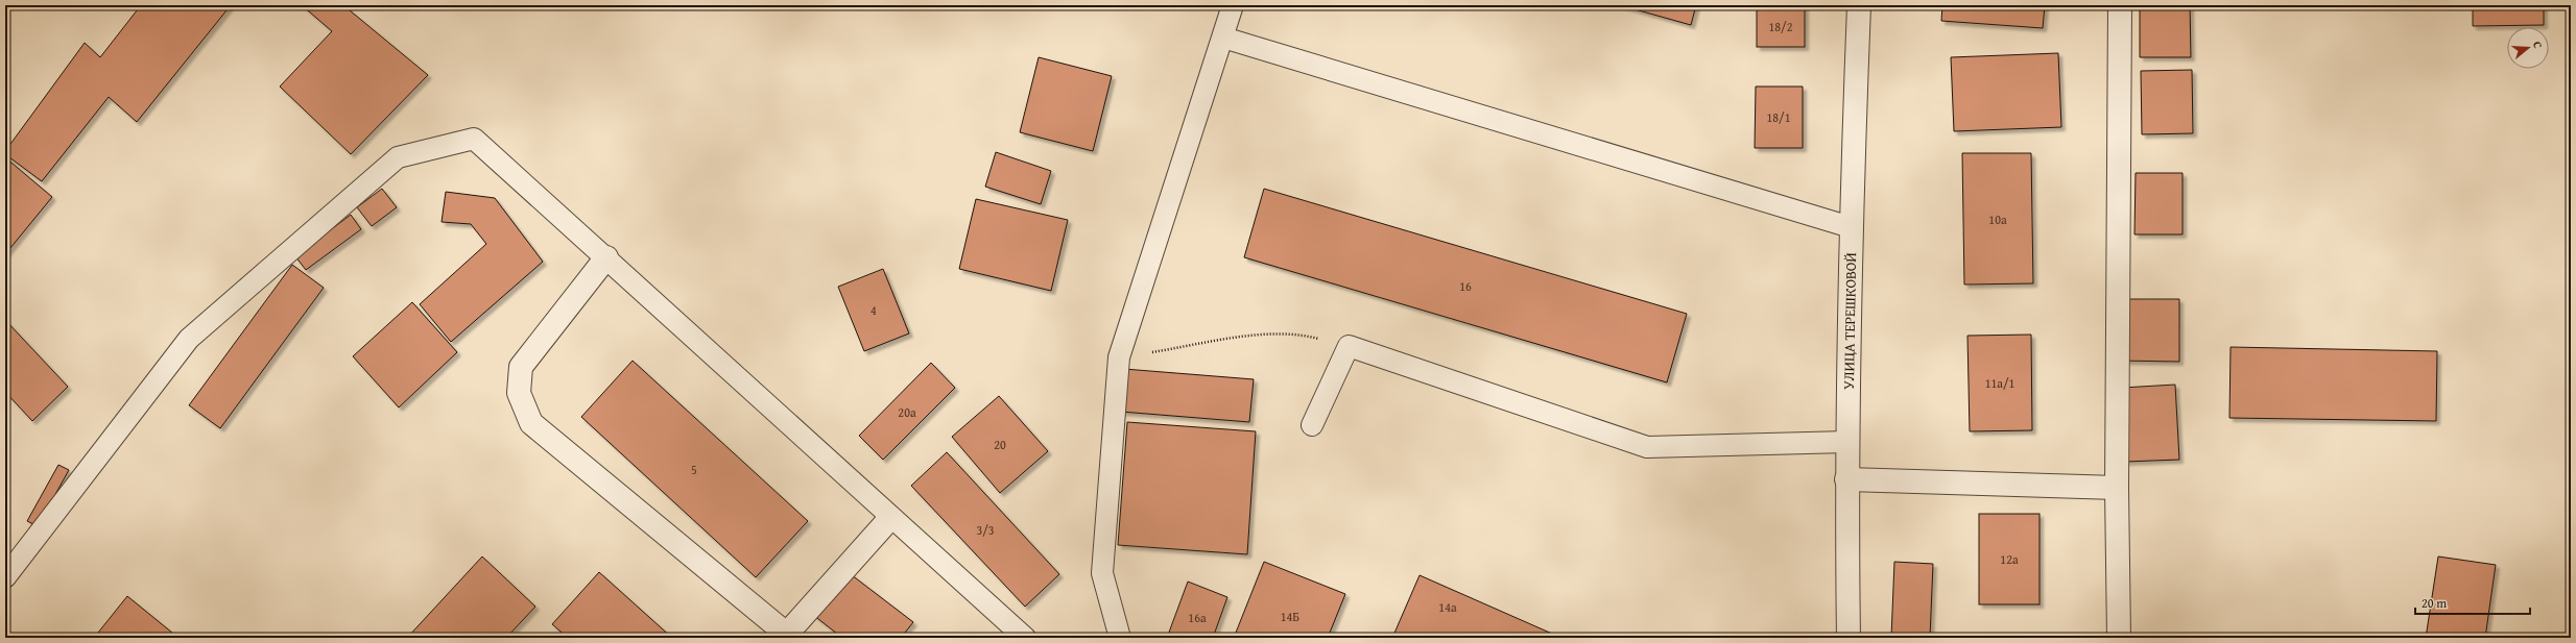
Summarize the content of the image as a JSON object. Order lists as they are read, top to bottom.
{
  "streets": {
    "street": ["УЛИЦА ТЕРЕШКОВОЙ"]
  },
  "house_numbers": [
    "18/2",
    "18/1",
    "10а",
    "16",
    "4",
    "11а/1",
    "20а",
    "20",
    "5",
    "3/3",
    "12а",
    "14а",
    "14Б",
    "16а"
  ],
  "scale_bar": "20 m",
  "north": "right"
}
